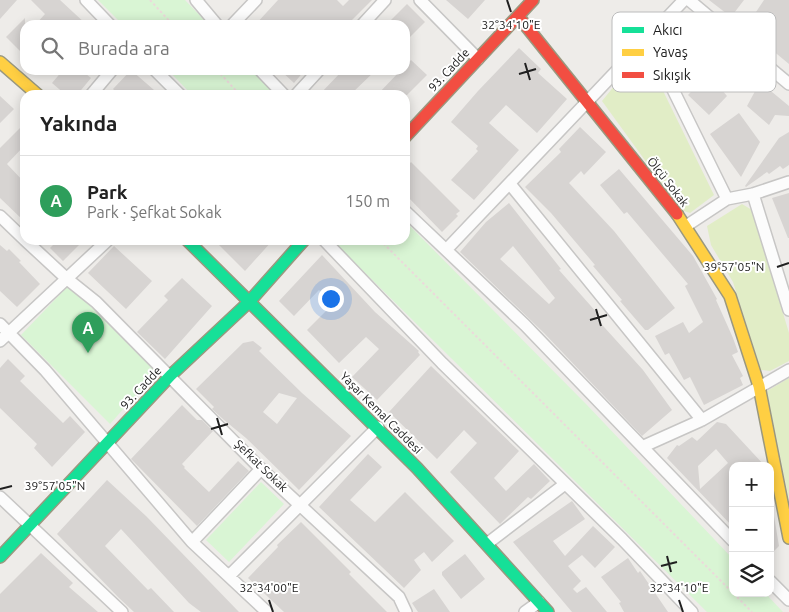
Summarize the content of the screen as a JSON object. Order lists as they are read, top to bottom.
{
  "streets": {
    "street": [
      "93. Cadde",
      "Ölçü Sokak",
      "Yaşar Kemal Caddesi",
      "Şefkat Sokak"
    ]
  },
  "crossings": [
    ["93. Cadde", "Ölçü Sokak"],
    ["93. Cadde", "Yaşar Kemal Caddesi"],
    ["93. Cadde", "Şefkat Sokak"]
  ],
  "legend": ["Akıcı", "Yavaş", "Sıkışık"],
  "page": {
    "search": "Burada ara",
    "heading": "Yakında",
    "list": [
      {
        "mark": "A",
        "name": "Park",
        "note": "Park · Şefkat Sokak",
        "value": "150 m"
      }
    ],
    "pins": "A",
    "map_buttons": ["+", "−"]
  },
  "coordinates": ["32°34'10\"E", "39°57'05\"N", "32°34'00\"E"]
}
